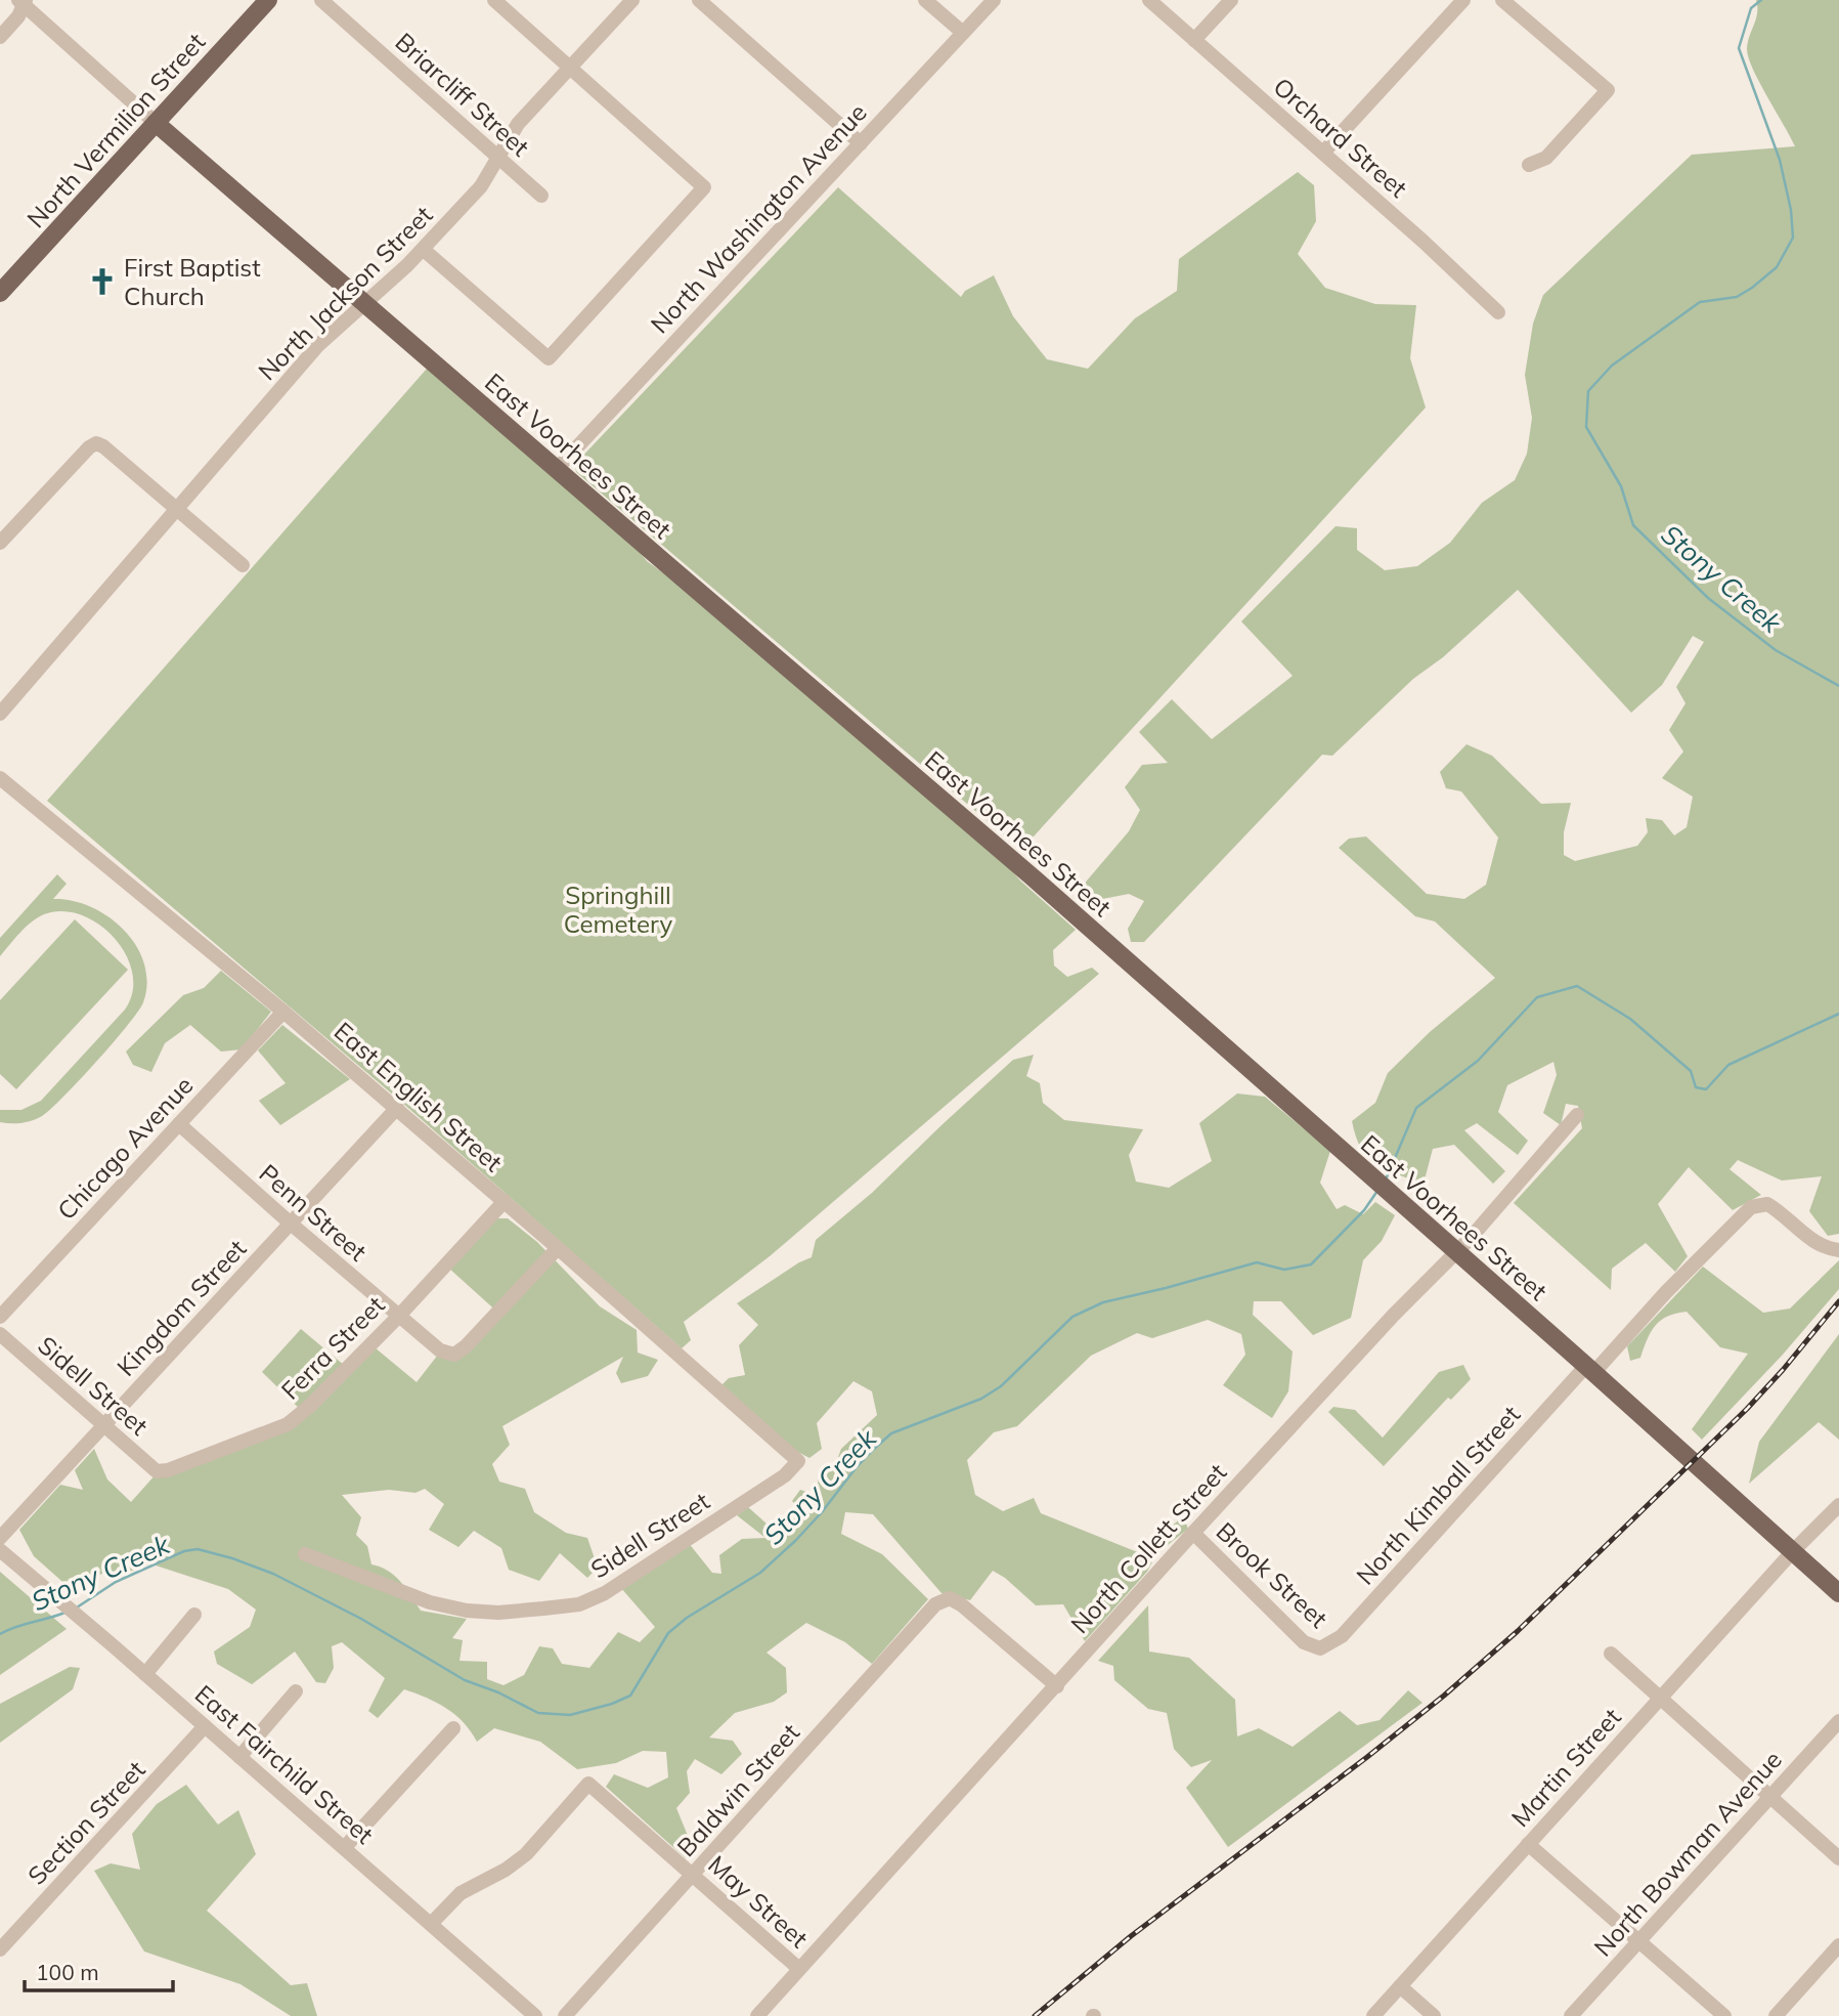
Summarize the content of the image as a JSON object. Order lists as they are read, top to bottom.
{
  "streets": {
    "main road": ["North Vermilion Street", "East Voorhees Street"],
    "street": [
      "Briarcliff Street",
      "Orchard Street",
      "North Washington Avenue",
      "North Jackson Street",
      "East English Street",
      "Chicago Avenue",
      "Penn Street",
      "Kingdom Street",
      "Ferra Street",
      "Sidell Street",
      "North Kimball Street",
      "North Collett Street",
      "Brook Street",
      "East Fairchild Street",
      "Martin Street",
      "Baldwin Street",
      "Section Street",
      "North Bowman Avenue",
      "May Street"
    ]
  },
  "crossings": [
    ["Briarcliff Street", "North Jackson Street"],
    ["North Vermilion Street", "East Voorhees Street"],
    ["North Washington Avenue", "East Voorhees Street"],
    ["North Jackson Street", "East Voorhees Street"],
    ["East Voorhees Street", "North Kimball Street"],
    ["East Voorhees Street", "North Collett Street"],
    ["East Voorhees Street", "Martin Street"],
    ["East English Street", "Chicago Avenue"],
    ["East English Street", "Penn Street"],
    ["East English Street", "Kingdom Street"],
    ["East English Street", "Ferra Street"],
    ["East English Street", "Sidell Street"],
    ["Chicago Avenue", "Penn Street"],
    ["Penn Street", "Kingdom Street"],
    ["Penn Street", "Ferra Street"],
    ["Kingdom Street", "Sidell Street"],
    ["Ferra Street", "Sidell Street"],
    ["North Kimball Street", "Brook Street"],
    ["North Collett Street", "Brook Street"],
    ["North Collett Street", "Baldwin Street"],
    ["North Collett Street", "May Street"],
    ["East Fairchild Street", "Section Street"],
    ["East Fairchild Street", "May Street"],
    ["Baldwin Street", "May Street"]
  ],
  "water": ["Stony Creek"],
  "parks": ["Springhill Cemetery"],
  "places": {
    "church": ["First Baptist Church"]
  },
  "scale_bar": "100 m"
}
